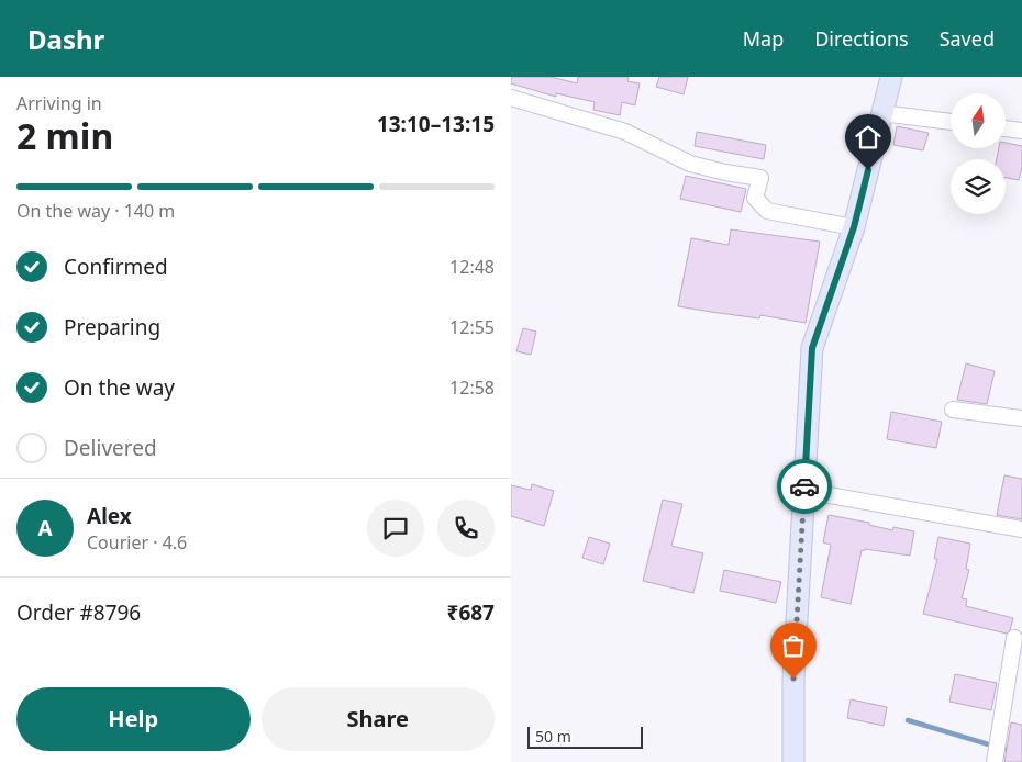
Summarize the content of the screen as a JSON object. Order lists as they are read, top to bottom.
{
  "scale_bar": "50 m",
  "north": "top",
  "page": {
    "header": "Dashr",
    "nav": ["Map", "Directions", "Saved"],
    "heading": ["2 min", "Arriving in", "13:10–13:15"],
    "panel": [
      "Alex",
      "Courier · 4.6",
      "Order #8796",
      "₹687"
    ],
    "bar": "On the way · 140 m",
    "list": [
      ["Confirmed", "12:48"],
      ["Preparing", "12:55"],
      ["On the way", "12:58"],
      "Delivered"
    ],
    "round": "A",
    "buttons": ["Help", "Share"],
    "scale": "50 m"
  }
}
